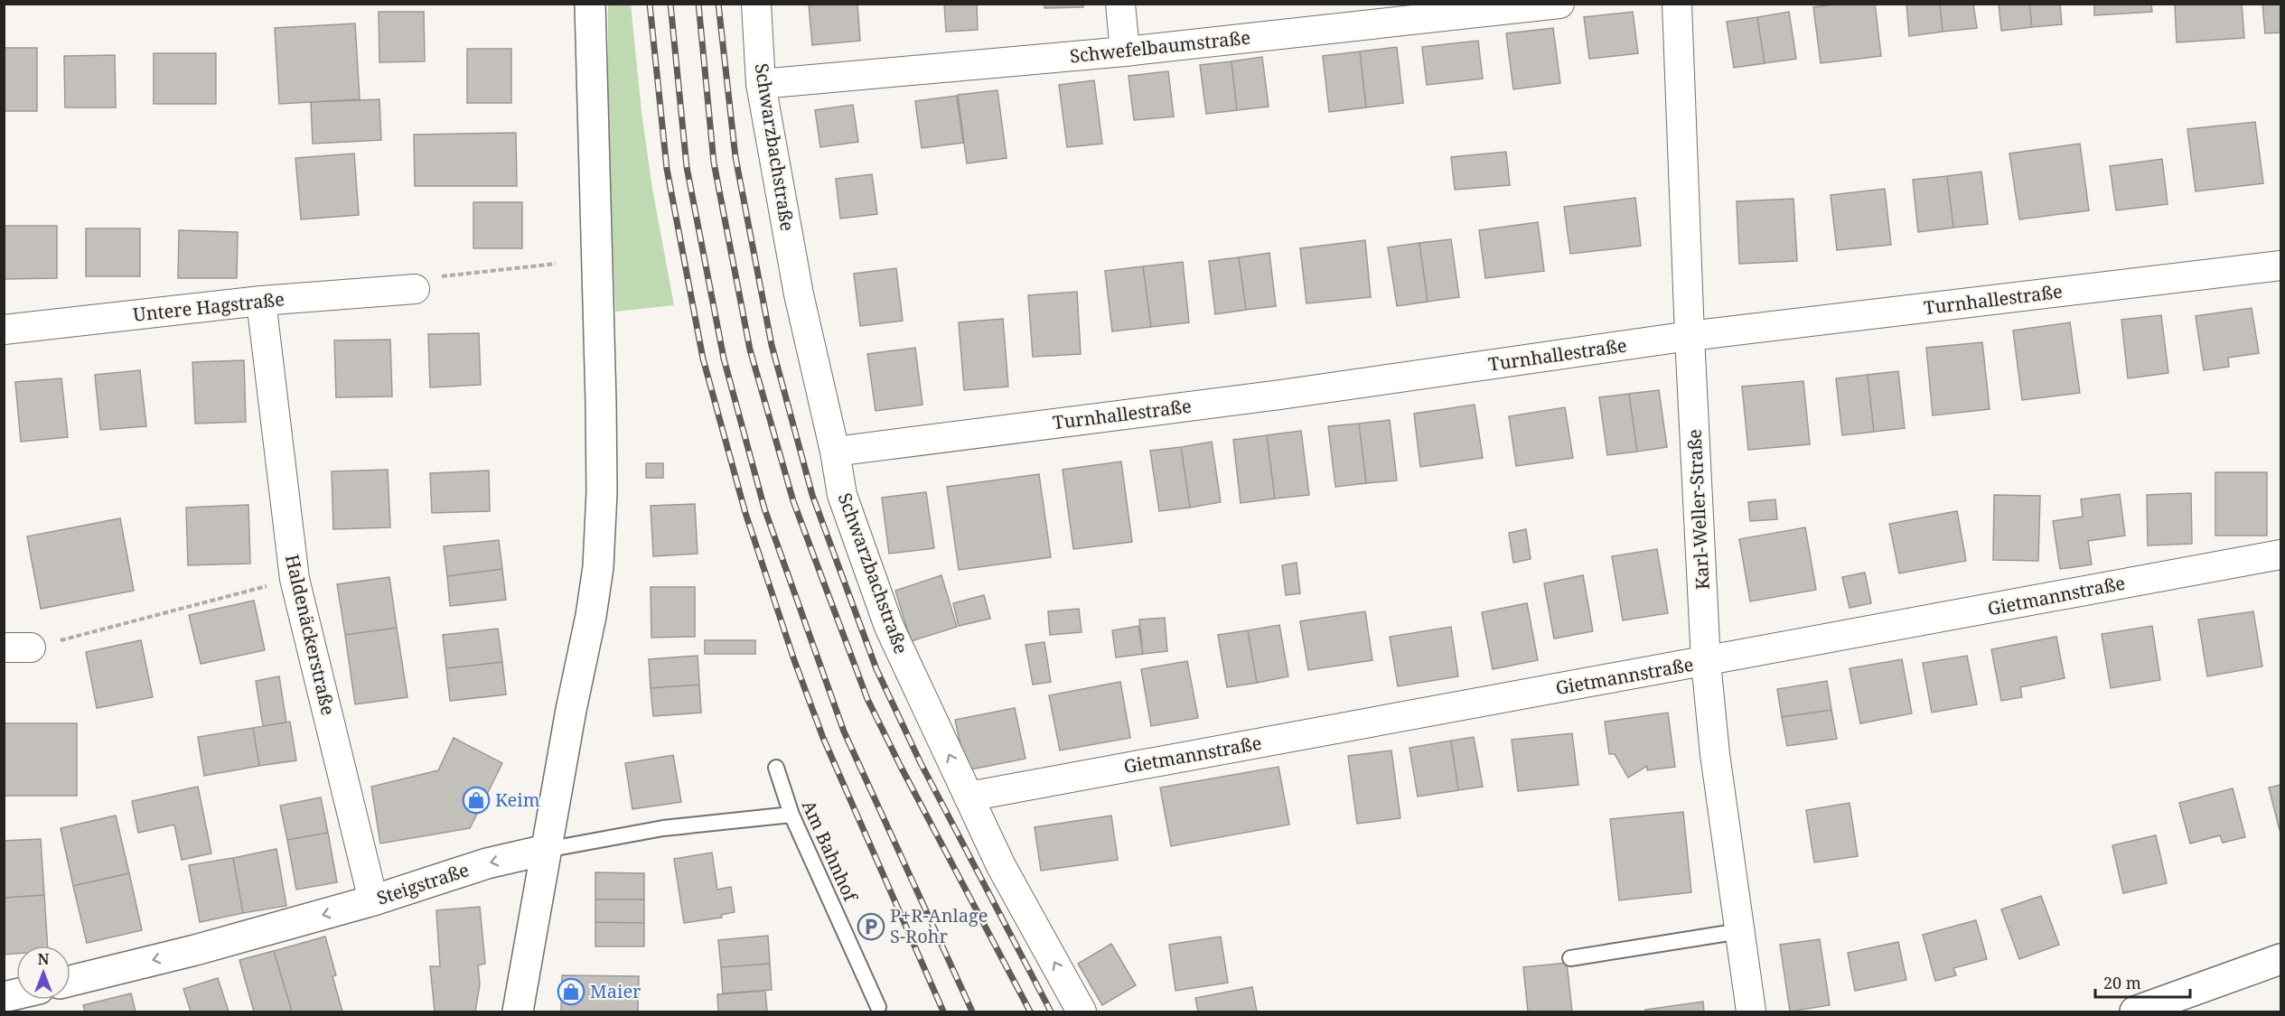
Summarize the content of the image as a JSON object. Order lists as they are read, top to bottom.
{
  "streets": {
    "main road": ["Steigstraße"],
    "street": [
      "Schwefelbaumstraße",
      "Schwarzbachstraße",
      "Turnhallestraße",
      "Untere Hagstraße",
      "Karl-Weller-Straße",
      "Gietmannstraße",
      "Haldenäckerstraße"
    ],
    "lane": ["Am Bahnhof"]
  },
  "crossings": [
    ["Schwefelbaumstraße", "Schwarzbachstraße"],
    ["Schwarzbachstraße", "Turnhallestraße"],
    ["Schwarzbachstraße", "Gietmannstraße"],
    ["Turnhallestraße", "Karl-Weller-Straße"],
    ["Untere Hagstraße", "Haldenäckerstraße"],
    ["Karl-Weller-Straße", "Gietmannstraße"],
    ["Haldenäckerstraße", "Steigstraße"],
    ["Am Bahnhof", "Steigstraße"]
  ],
  "one_way": ["Schwarzbachstraße", "Steigstraße"],
  "places": {
    "shop": ["Keim", "Maier"],
    "parking": ["P+R-Anlage S-Rohr"]
  },
  "scale_bar": "20 m",
  "north": "top"
}
